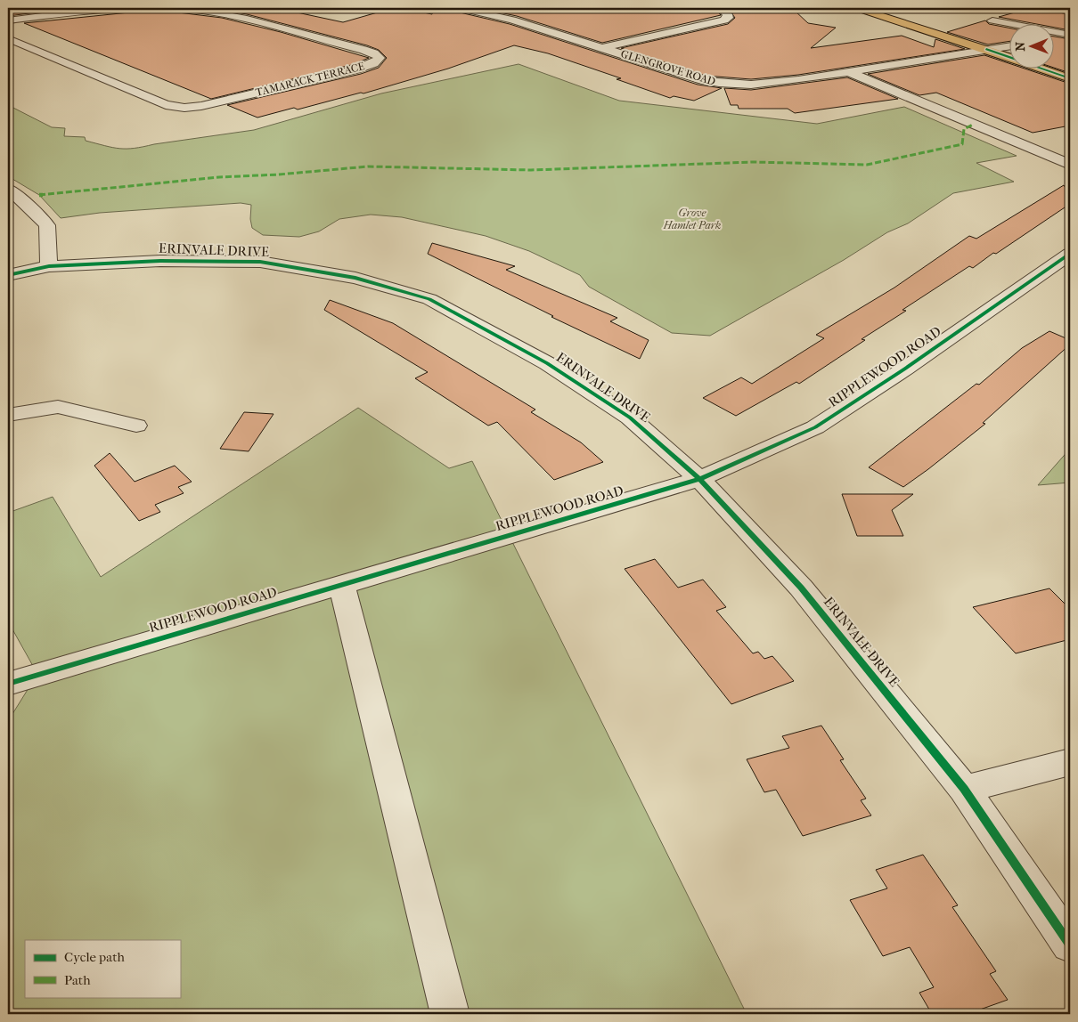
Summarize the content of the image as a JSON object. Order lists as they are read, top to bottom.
{
  "streets": {
    "street": [
      "GLENGROVE ROAD",
      "TAMARACK TERRACE",
      "ERINVALE DRIVE",
      "RIPPLEWOOD ROAD"
    ]
  },
  "crossings": [
    ["ERINVALE DRIVE", "RIPPLEWOOD ROAD"]
  ],
  "parks": ["Grove Hamlet Park"],
  "legend": ["Cycle path", "Path"],
  "north": "left"
}
